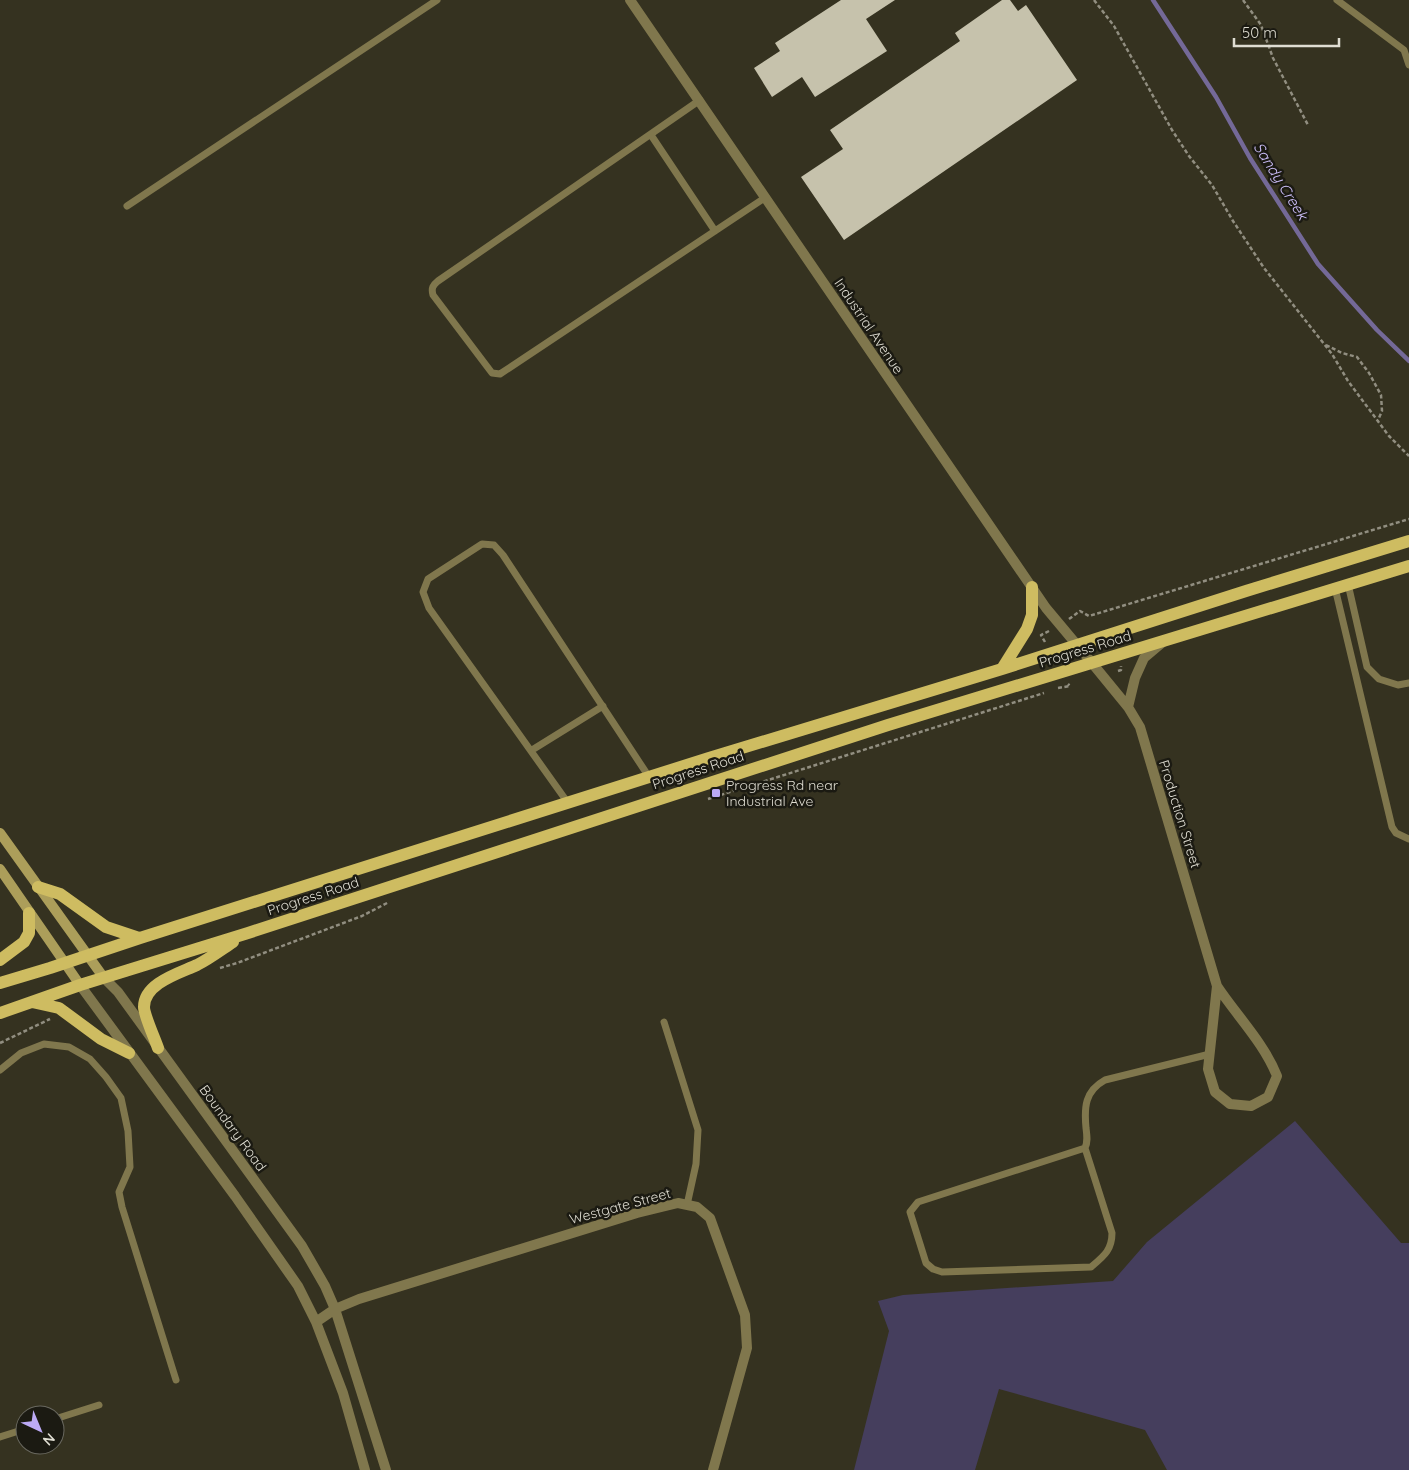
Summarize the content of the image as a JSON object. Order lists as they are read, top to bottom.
{
  "streets": {
    "main road": ["Progress Road", "Boundary Road"],
    "street": ["Industrial Avenue", "Production Street", "Westgate Street"]
  },
  "crossings": [
    ["Industrial Avenue", "Progress Road"],
    ["Industrial Avenue", "Production Street"],
    ["Progress Road", "Production Street"],
    ["Progress Road", "Boundary Road"],
    ["Boundary Road", "Westgate Street"]
  ],
  "water": ["Sandy Creek"],
  "places": {
    "transit": ["Progress Rd near Industrial Ave"]
  },
  "scale_bar": "50 m",
  "north": "bottom right"
}
